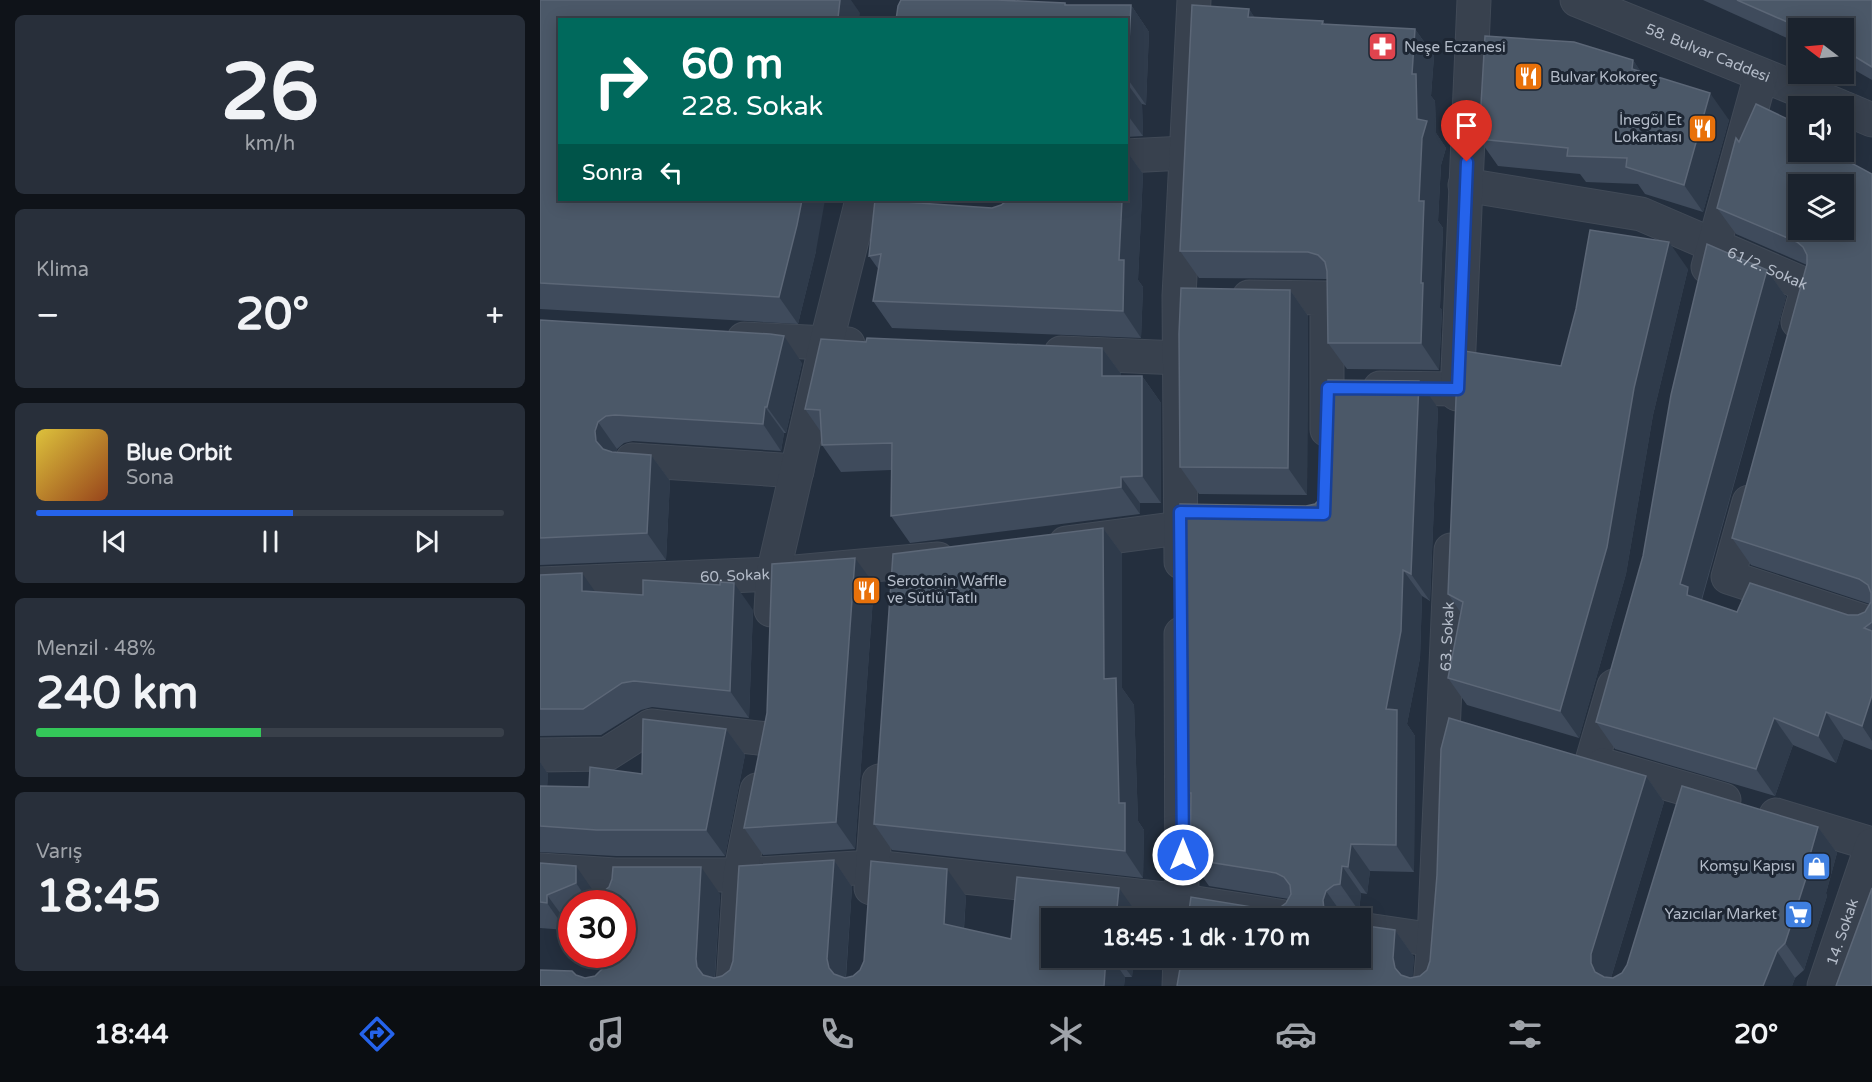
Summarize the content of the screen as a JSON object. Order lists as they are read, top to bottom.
{
  "streets": {
    "street": [
      "58. Bulvar Caddesi",
      "61/2. Sokak",
      "60. Sokak",
      "63. Sokak",
      "14. Sokak"
    ]
  },
  "places": {
    "pharmacy": ["Neşe Eczanesi"],
    "restaurant": ["Bulvar Kokoreç", "İnegöl Et Lokantası", "Serotonin Waffle ve Sütlü Tatlı"],
    "shop": ["Komşu Kapısı"],
    "supermarket": ["Yazıcılar Market"]
  },
  "north": "left",
  "page": {
    "tile": [
      ["26", "km/h"],
      "Klima",
      ["Menzil · 48%", "240 km"],
      ["Varış", "18:45"]
    ],
    "turn": ["60 m", "228. Sokak"],
    "then": "Sonra",
    "heat": ["−", "20°", "+"],
    "song": ["Blue Orbit", "Sona"],
    "limit": "30",
    "trip": "18:45 · 1 dk · 170 m",
    "tabs": ["18:44", "20°"]
  }
}
